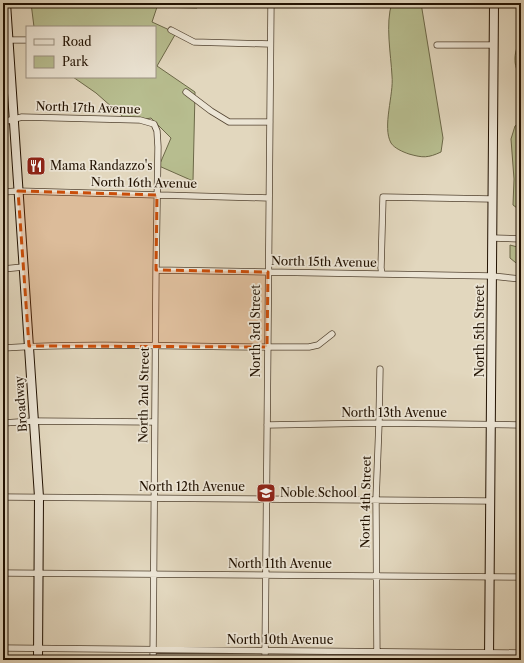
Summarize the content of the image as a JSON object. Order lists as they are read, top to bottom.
{
  "streets": {
    "street": [
      "North 17th Avenue",
      "North 16th Avenue",
      "North 15th Avenue",
      "North 3rd Street",
      "North 5th Street",
      "North 2nd Street",
      "Broadway",
      "North 13th Avenue",
      "North 12th Avenue",
      "North 4th Street",
      "North 11th Avenue",
      "North 10th Avenue"
    ]
  },
  "crossings": [
    ["North 17th Avenue", "North 2nd Street"],
    ["North 17th Avenue", "Broadway"],
    ["North 16th Avenue", "North 3rd Street"],
    ["North 16th Avenue", "North 2nd Street"],
    ["North 16th Avenue", "Broadway"],
    ["North 15th Avenue", "North 3rd Street"],
    ["North 15th Avenue", "North 5th Street"],
    ["North 15th Avenue", "North 2nd Street"],
    ["North 3rd Street", "North 13th Avenue"],
    ["North 3rd Street", "North 12th Avenue"],
    ["North 3rd Street", "North 11th Avenue"],
    ["North 3rd Street", "North 10th Avenue"],
    ["North 5th Street", "North 13th Avenue"],
    ["North 5th Street", "North 12th Avenue"],
    ["North 5th Street", "North 11th Avenue"],
    ["North 5th Street", "North 10th Avenue"],
    ["North 2nd Street", "North 12th Avenue"],
    ["North 2nd Street", "North 11th Avenue"],
    ["North 2nd Street", "North 10th Avenue"],
    ["Broadway", "North 12th Avenue"],
    ["Broadway", "North 11th Avenue"],
    ["Broadway", "North 10th Avenue"],
    ["North 13th Avenue", "North 4th Street"],
    ["North 12th Avenue", "North 4th Street"],
    ["North 4th Street", "North 11th Avenue"],
    ["North 4th Street", "North 10th Avenue"]
  ],
  "places": {
    "restaurant": ["Mama Randazzo's"],
    "school or university": ["Noble School"]
  },
  "legend": ["Road", "Park"]
}
